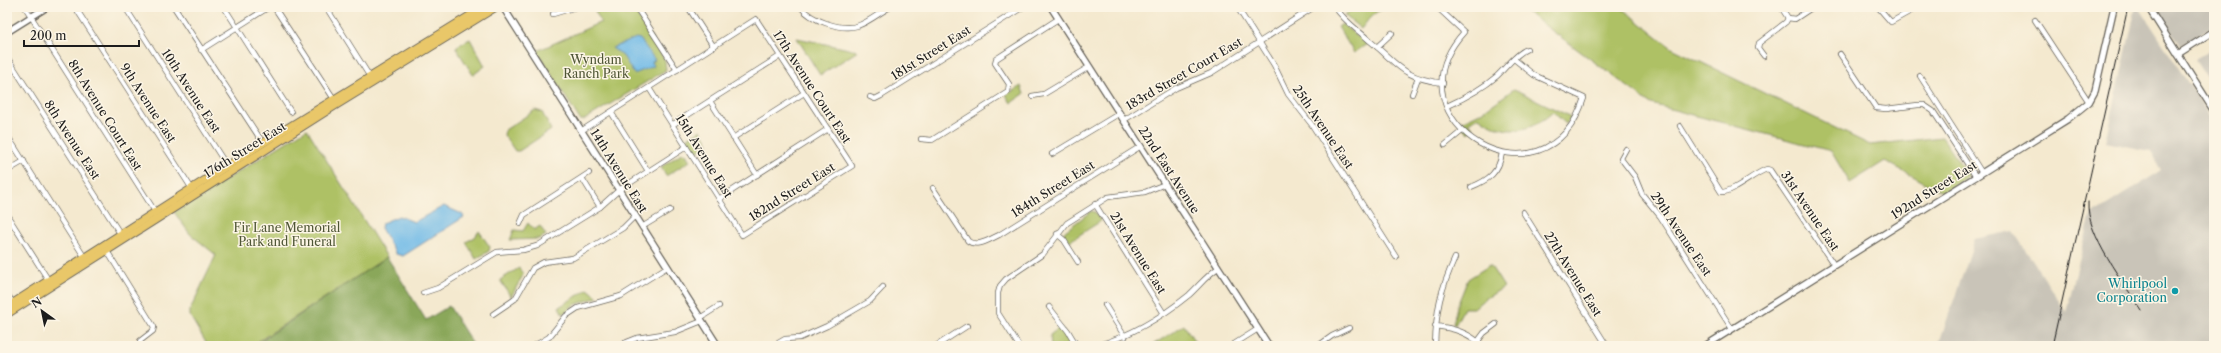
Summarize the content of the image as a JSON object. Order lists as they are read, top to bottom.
{
  "streets": {
    "main road": ["176th Street East"],
    "street": [
      "181st Street East",
      "183rd Street Court East",
      "17th Avenue Court East",
      "10th Avenue East",
      "9th Avenue East",
      "8th Avenue Court East",
      "25th Avenue East",
      "8th Avenue East",
      "15th Avenue East",
      "22nd East Avenue",
      "14th Avenue East",
      "184th Street East",
      "192nd Street East",
      "182nd Street East",
      "31st Avenue East",
      "29th Avenue East",
      "21st Avenue East",
      "27th Avenue East"
    ]
  },
  "crossings": [
    ["183rd Street Court East", "25th Avenue East"],
    ["183rd Street Court East", "22nd East Avenue"],
    ["17th Avenue Court East", "182nd Street East"],
    ["10th Avenue East", "176th Street East"],
    ["9th Avenue East", "176th Street East"],
    ["8th Avenue Court East", "176th Street East"],
    ["8th Avenue East", "176th Street East"],
    ["15th Avenue East", "182nd Street East"],
    ["22nd East Avenue", "184th Street East"],
    ["192nd Street East", "31st Avenue East"],
    ["192nd Street East", "29th Avenue East"]
  ],
  "parks": ["Wyndam Ranch Park", "Fir Lane Memorial Park and Funeral"],
  "places": ["Whirlpool Corporation"],
  "scale_bar": "200 m",
  "north": "top left"
}
